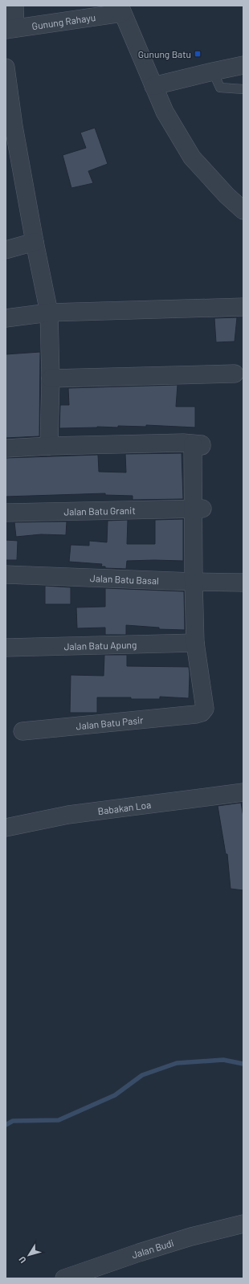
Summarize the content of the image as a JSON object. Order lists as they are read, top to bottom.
{
  "streets": {
    "street": [
      "Gunung Rahayu",
      "Jalan Batu Granit",
      "Jalan Batu Basal",
      "Jalan Batu Apung",
      "Jalan Batu Pasir",
      "Babakan Loa",
      "Jalan Budi"
    ]
  },
  "crossings": [
    ["Jalan Batu Apung", "Jalan Batu Pasir"]
  ],
  "places": {
    "transit": ["Gunung Batu"]
  },
  "north": "bottom left"
}
